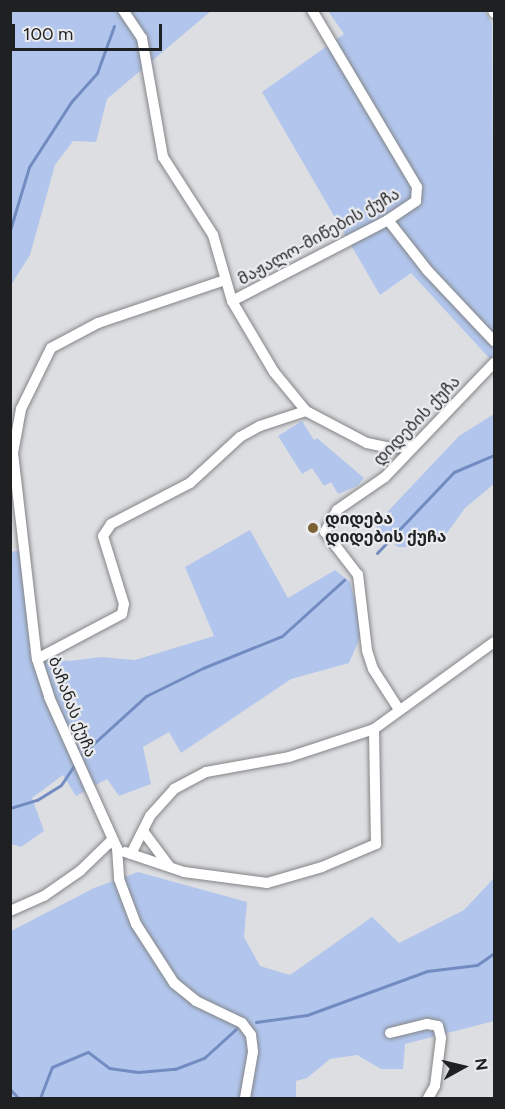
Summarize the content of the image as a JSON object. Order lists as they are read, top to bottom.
{
  "streets": {
    "street": ["მაჟალო-მიწების ქუჩა", "დიდების ქუჩა", "ბაჩანას ქუჩა"]
  },
  "places": ["დიდება დიდების ქუჩა"],
  "scale_bar": "100 m",
  "north": "right"
}
